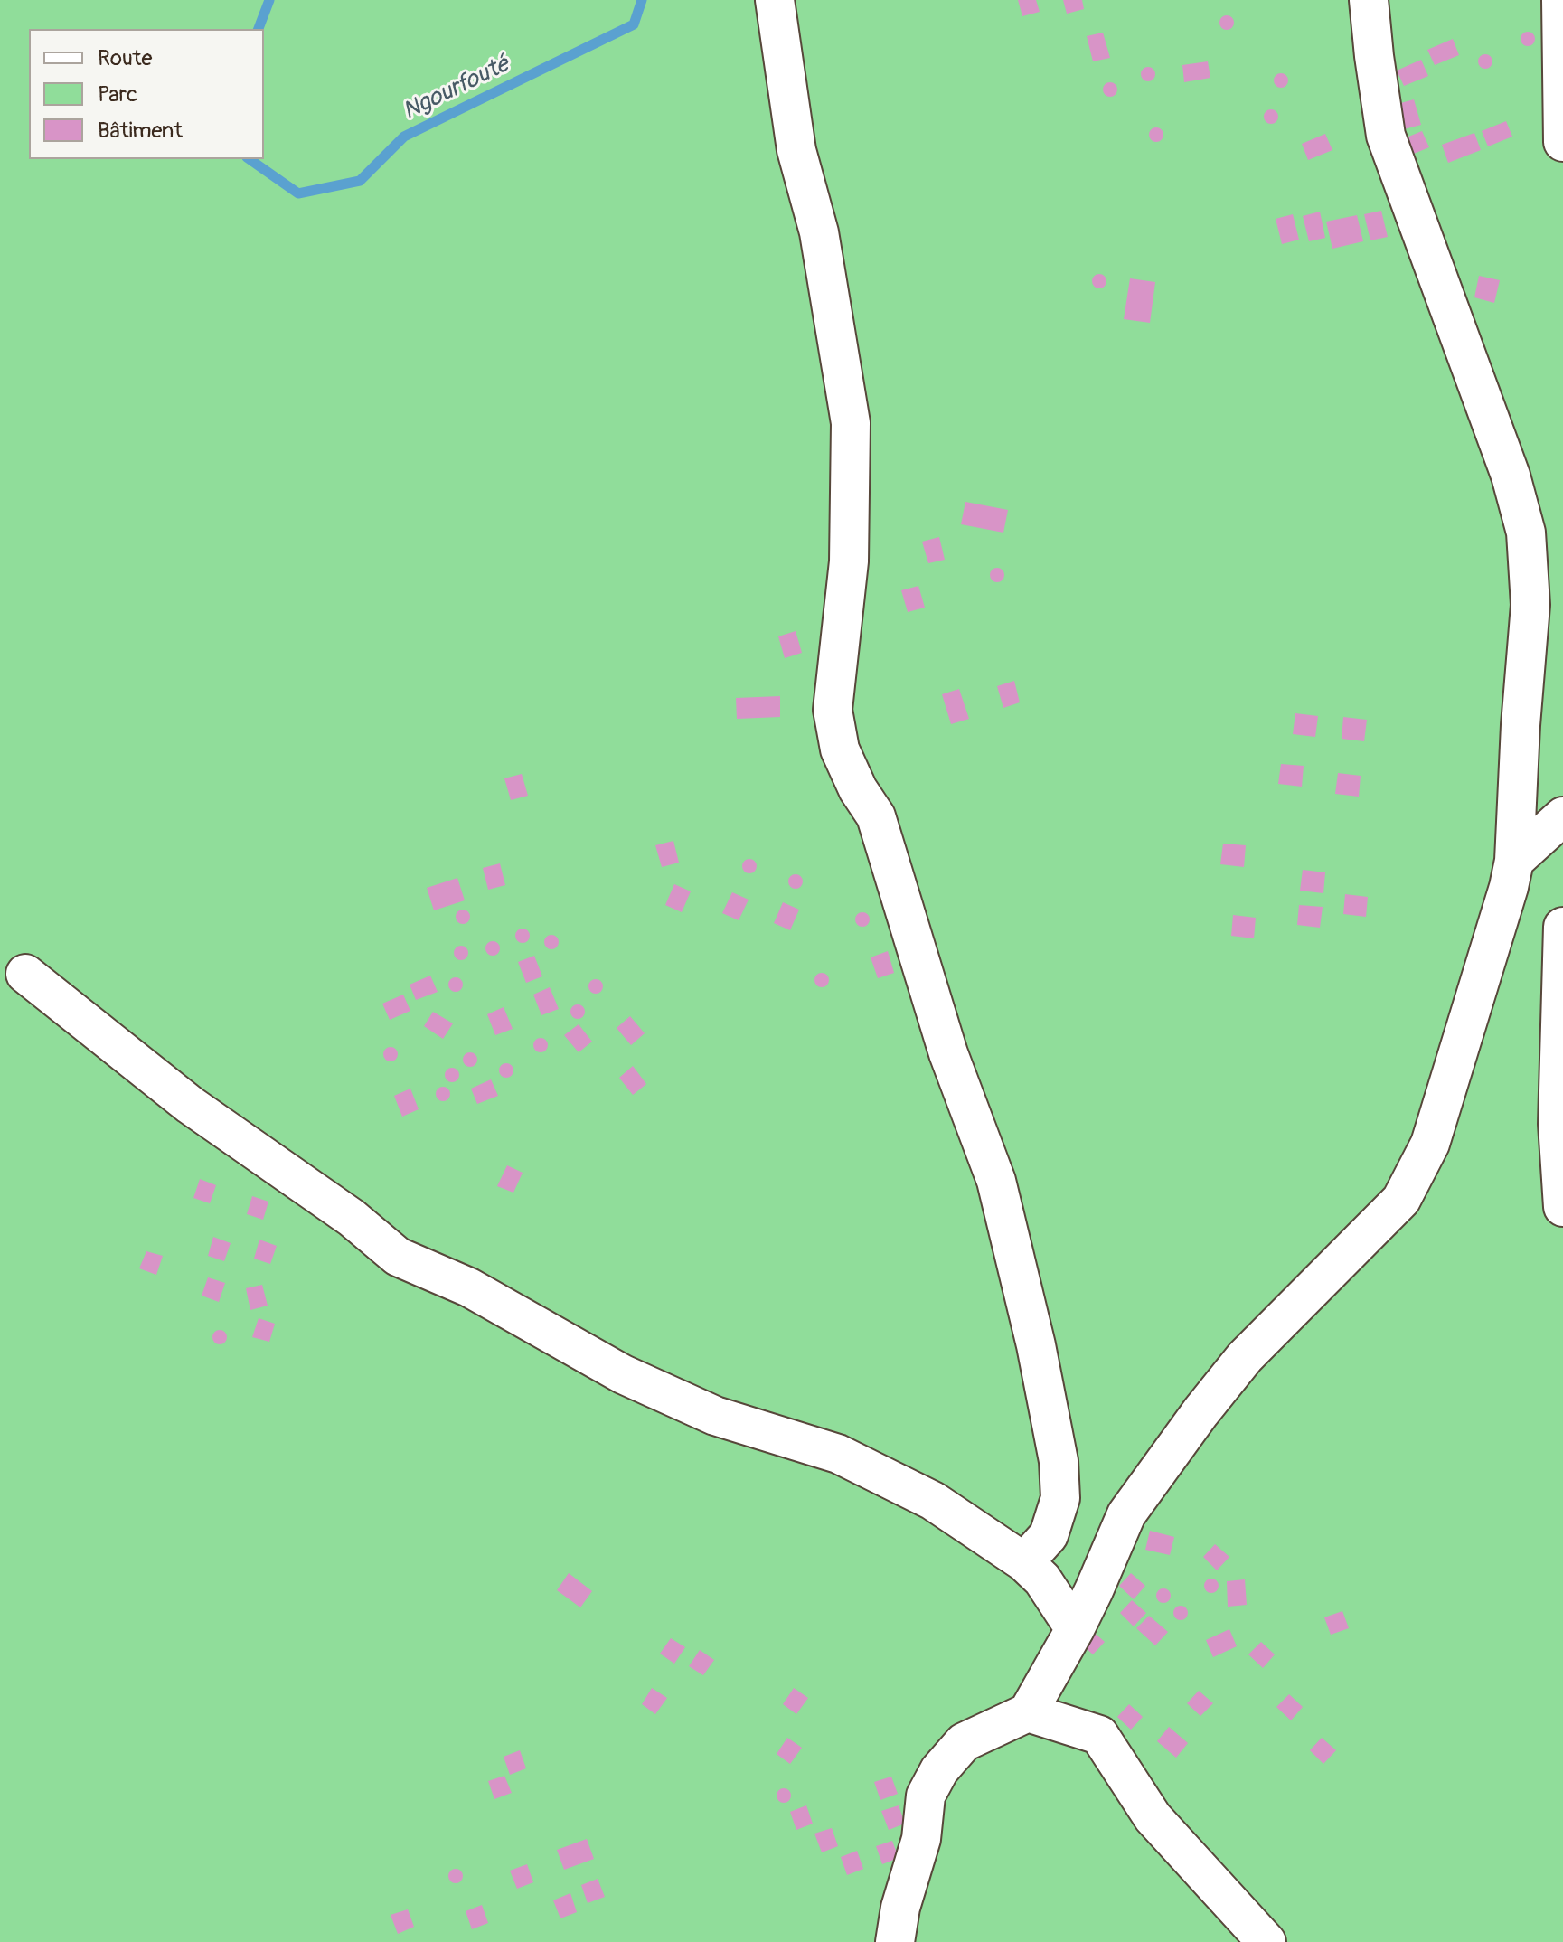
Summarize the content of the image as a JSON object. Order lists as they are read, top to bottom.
{
  "water": ["Ngourfouté"],
  "legend": ["Route", "Parc", "Bâtiment"]
}
